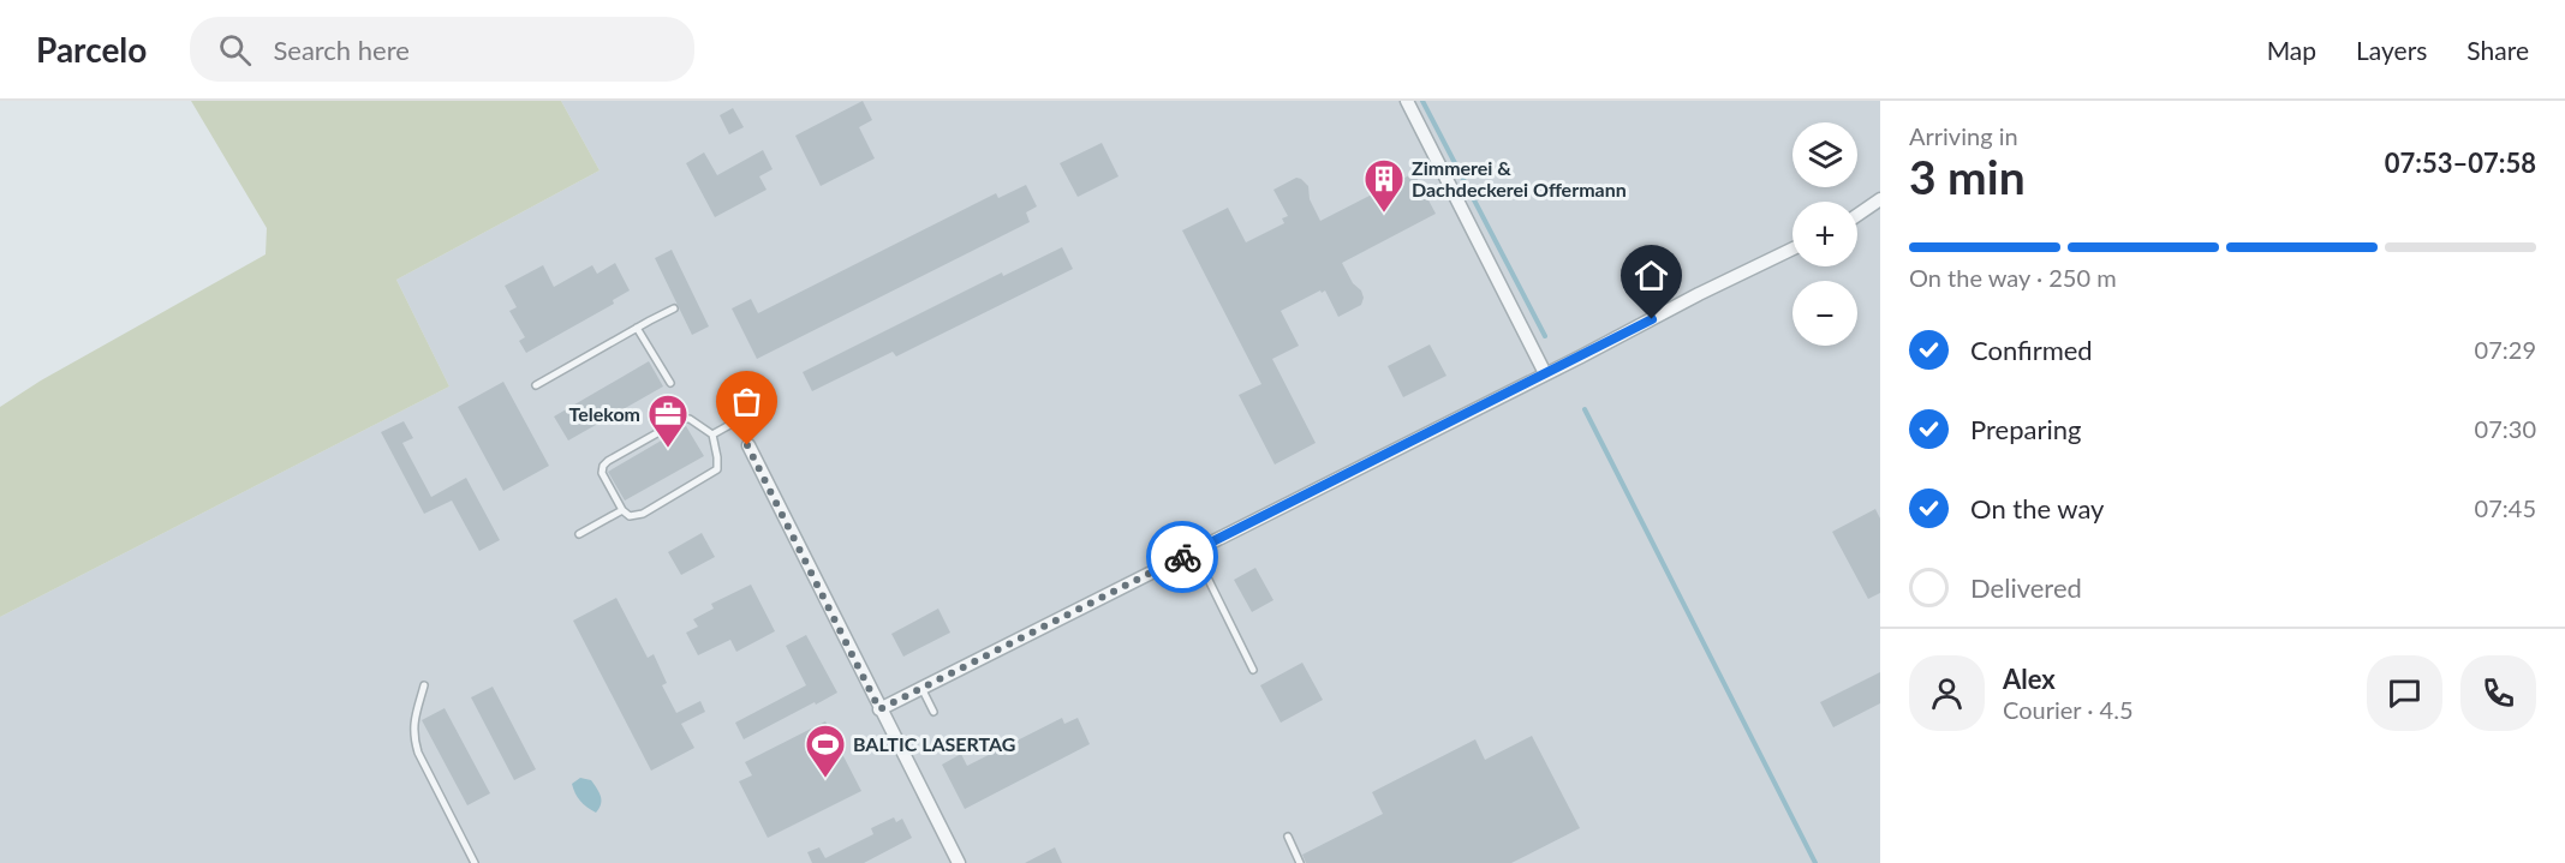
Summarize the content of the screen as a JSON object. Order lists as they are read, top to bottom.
{
  "places": {
    "building": ["Zimmerei & Dachdeckerei Offermann"],
    "office": ["Telekom"],
    "sports": ["BALTIC LASERTAG"]
  },
  "page": {
    "header": "Parcelo",
    "search": "Search here",
    "nav": ["Map", "Layers", "Share"],
    "heading": ["3 min", "Arriving in", "07:53–07:58"],
    "panel": ["Alex", "Courier · 4.5"],
    "map_buttons": ["+", "−"],
    "bar": "On the way · 250 m",
    "list": [
      ["Confirmed", "07:29"],
      ["Preparing", "07:30"],
      ["On the way", "07:45"],
      "Delivered"
    ]
  }
}
